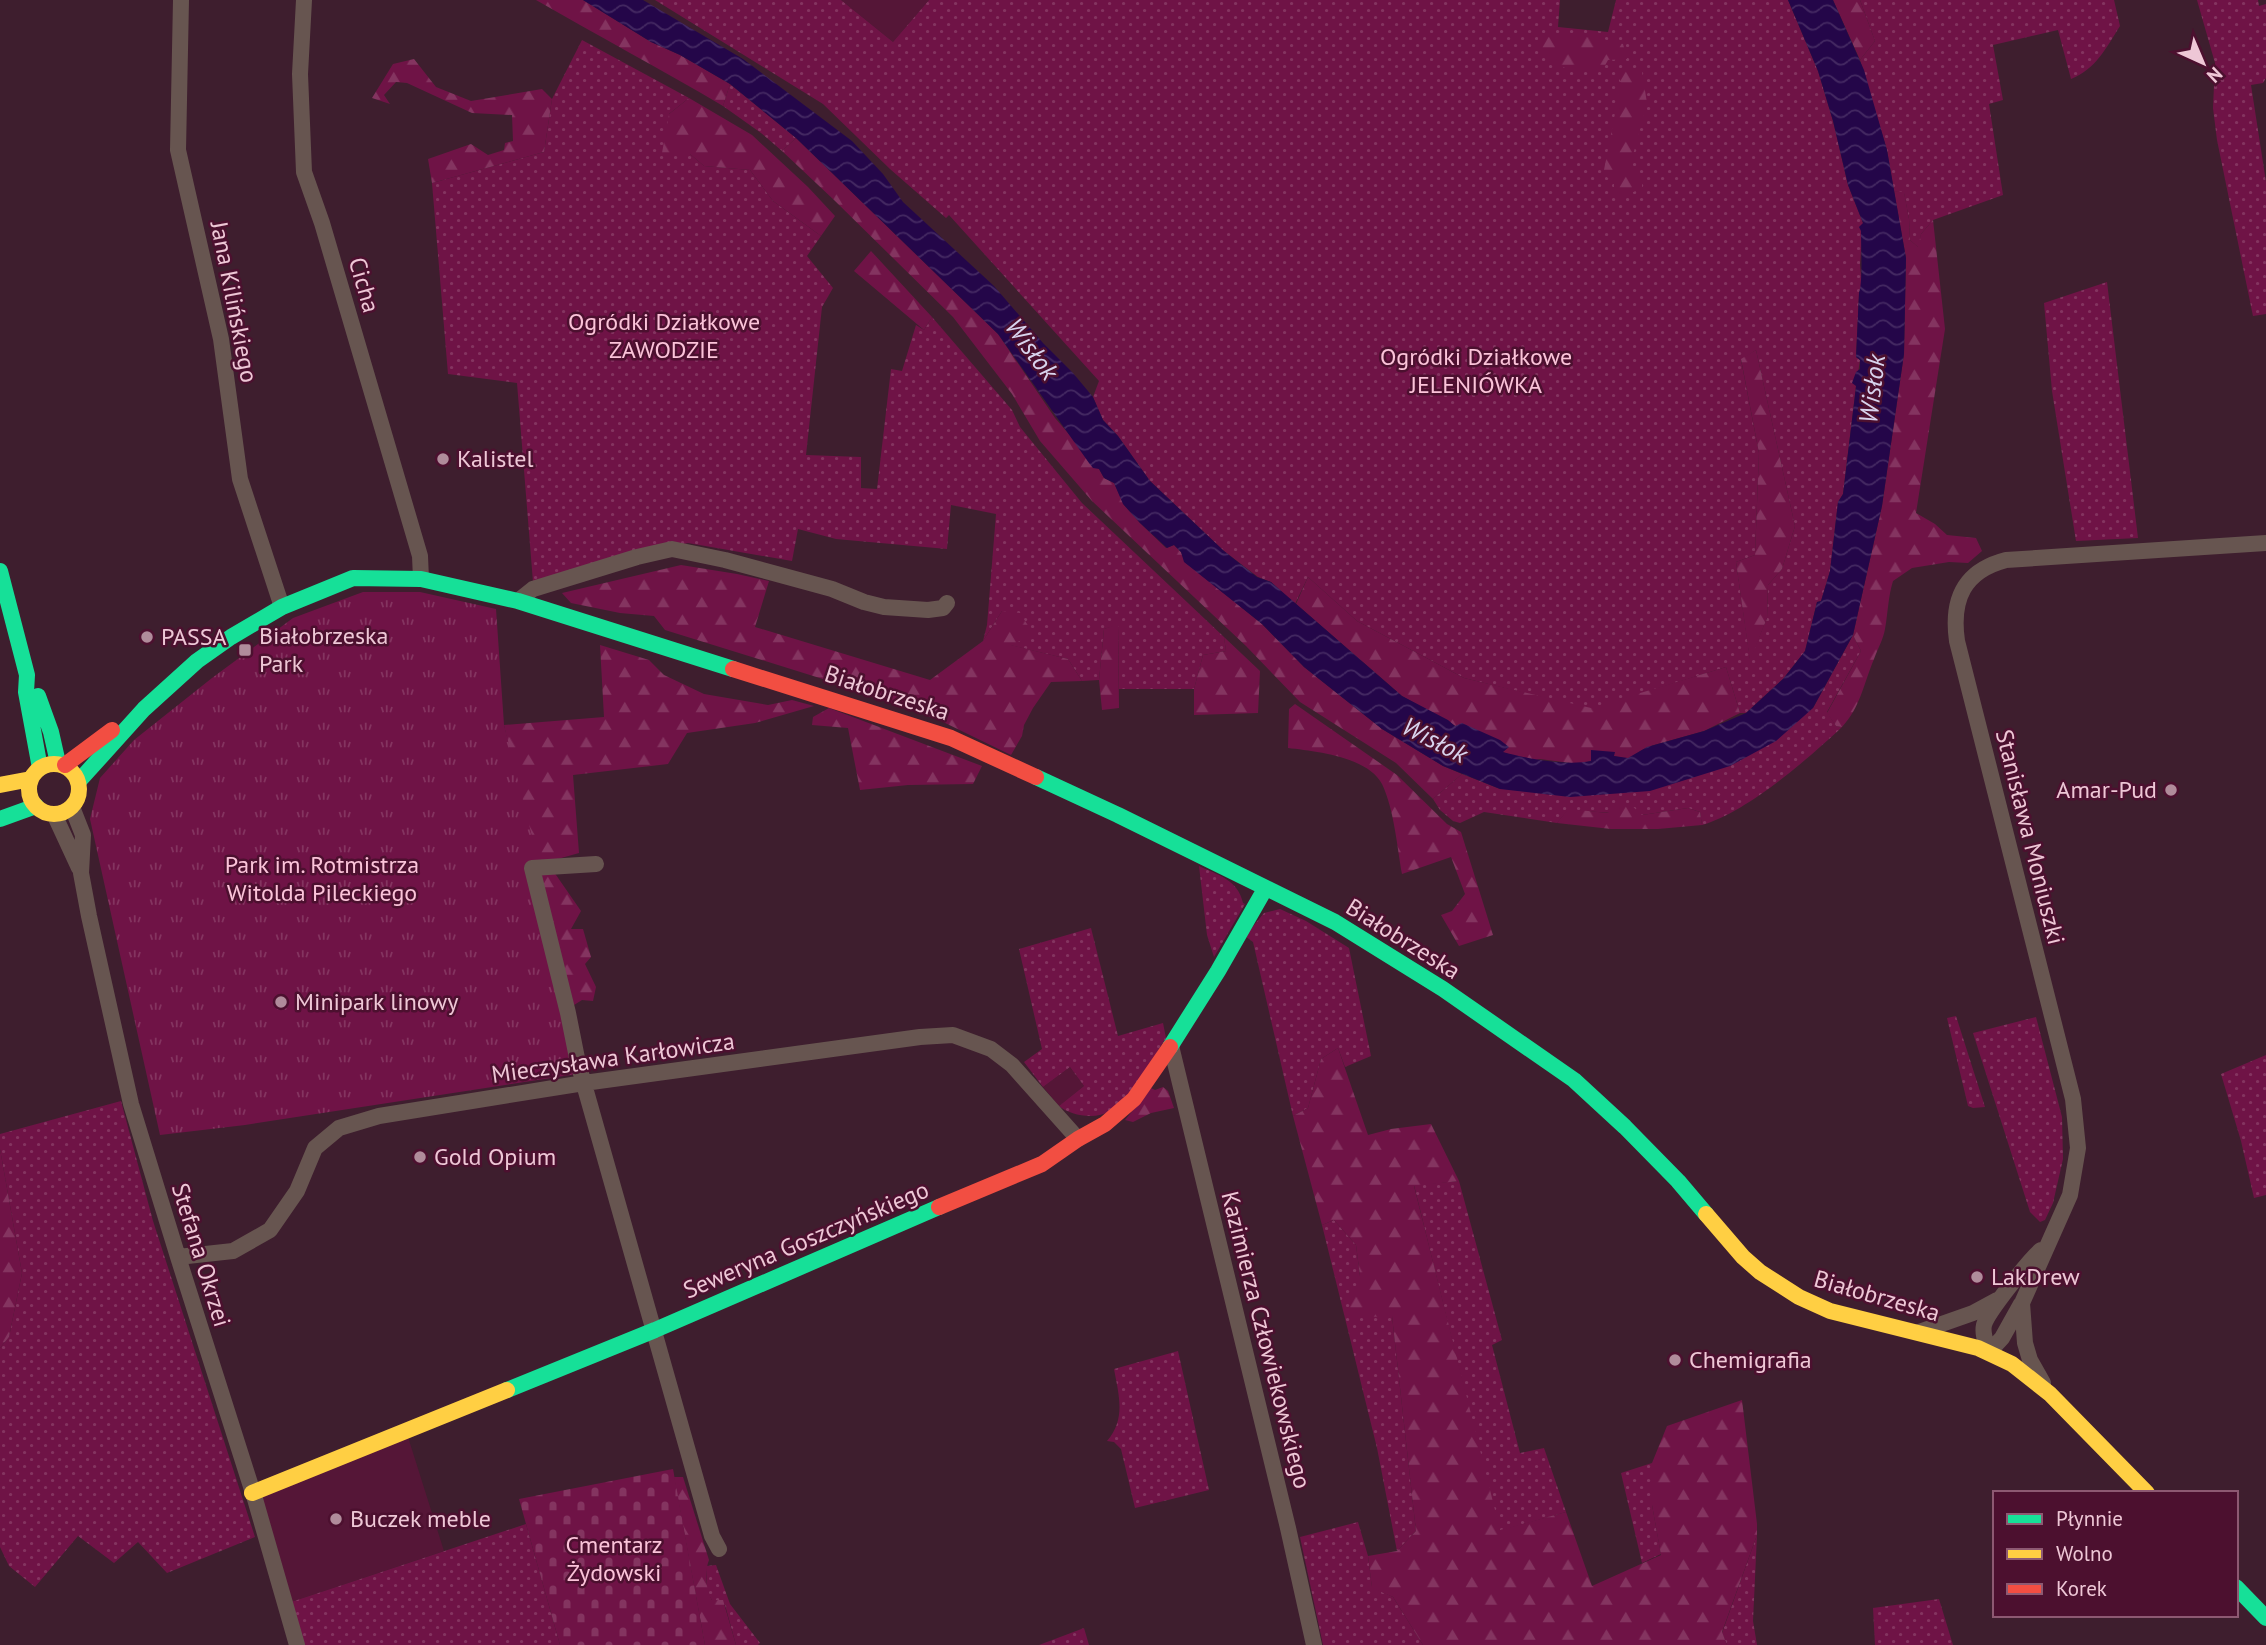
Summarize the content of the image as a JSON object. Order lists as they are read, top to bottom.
{
  "streets": {
    "street": [
      "Cicha",
      "Jana Kilińskiego",
      "Białobrzeska",
      "Stanisława Moniuszki",
      "Mieczysława Karłowicza",
      "Seweryna Goszczyńskiego",
      "Stefana Okrzei",
      "Kazimierza Człowiekowskiego"
    ]
  },
  "crossings": [
    ["Cicha", "Białobrzeska"],
    ["Jana Kilińskiego", "Białobrzeska"],
    ["Białobrzeska", "Stanisława Moniuszki"],
    ["Białobrzeska", "Seweryna Goszczyńskiego"],
    ["Białobrzeska", "Stefana Okrzei"],
    ["Mieczysława Karłowicza", "Seweryna Goszczyńskiego"],
    ["Mieczysława Karłowicza", "Stefana Okrzei"],
    ["Seweryna Goszczyńskiego", "Stefana Okrzei"],
    ["Seweryna Goszczyńskiego", "Kazimierza Człowiekowskiego"]
  ],
  "water": ["Wisłok"],
  "parks": [
    "Ogródki Działkowe ZAWODZIE",
    "Ogródki Działkowe JELENIÓWKA",
    "Park im. Rotmistrza Witolda Pileckiego",
    "Cmentarz Żydowski"
  ],
  "places": {
    "other": [
      "Kalistel",
      "PASSA",
      "Amar-Pud",
      "Minipark linowy",
      "Gold Opium",
      "LakDrew",
      "Chemigrafia",
      "Buczek meble"
    ],
    "transit": ["Białobrzeska Park"]
  },
  "legend": ["Płynnie", "Wolno", "Korek"],
  "north": "bottom right"
}
